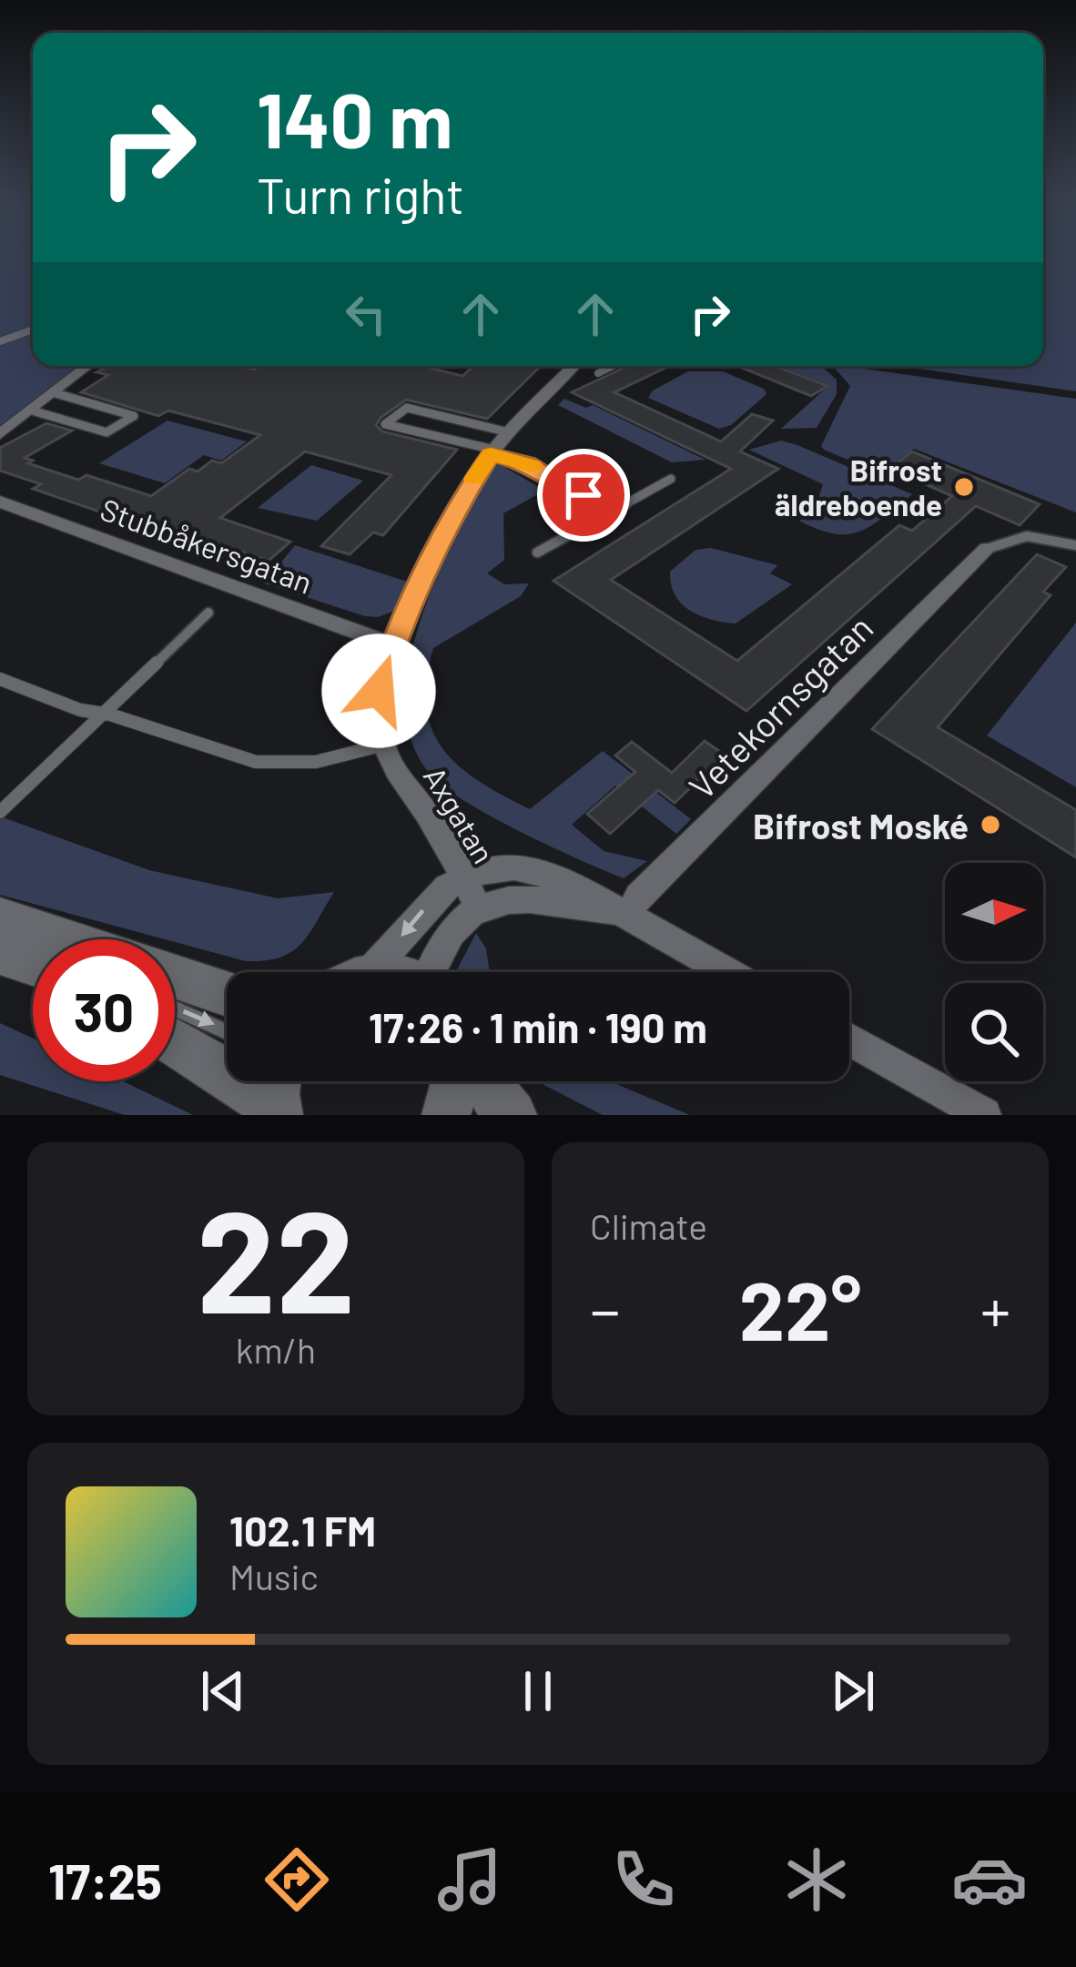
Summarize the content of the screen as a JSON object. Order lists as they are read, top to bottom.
{
  "streets": {
    "street": ["Stubbåkersgatan", "Vetekornsgatan", "Axgatan"]
  },
  "crossings": [
    ["Stubbåkersgatan", "Axgatan"]
  ],
  "places": ["Bifrost äldreboende", "Bifrost Moské"],
  "north": "right",
  "page": {
    "turn": ["140 m", "Turn right"],
    "limit": "30",
    "trip": "17:26 · 1 min · 190 m",
    "tile": [
      ["22", "km/h"],
      "Climate"
    ],
    "heat": ["−", "22°", "+"],
    "song": ["102.1 FM", "Music"],
    "tabs": "17:25"
  }
}
